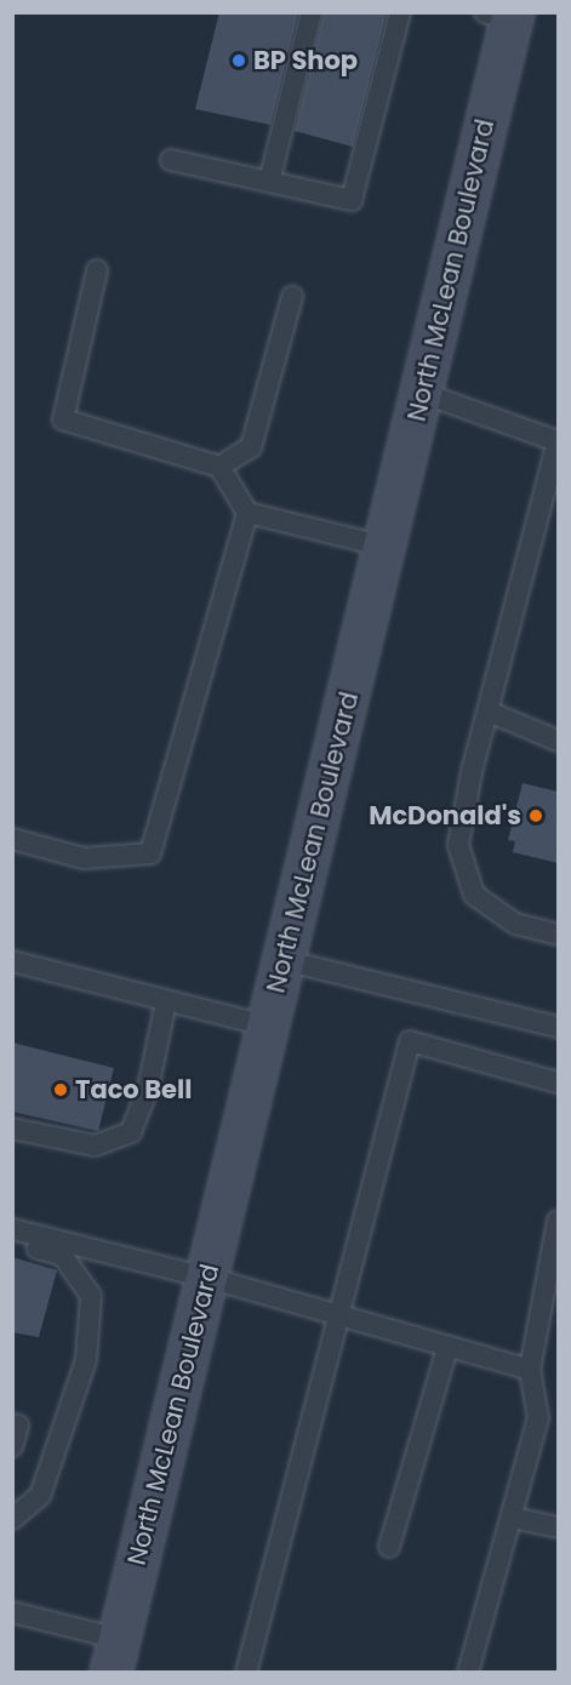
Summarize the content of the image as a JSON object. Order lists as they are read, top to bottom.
{
  "streets": {
    "main road": ["North McLean Boulevard"]
  },
  "places": ["BP Shop", "McDonald's", "Taco Bell"]
}
